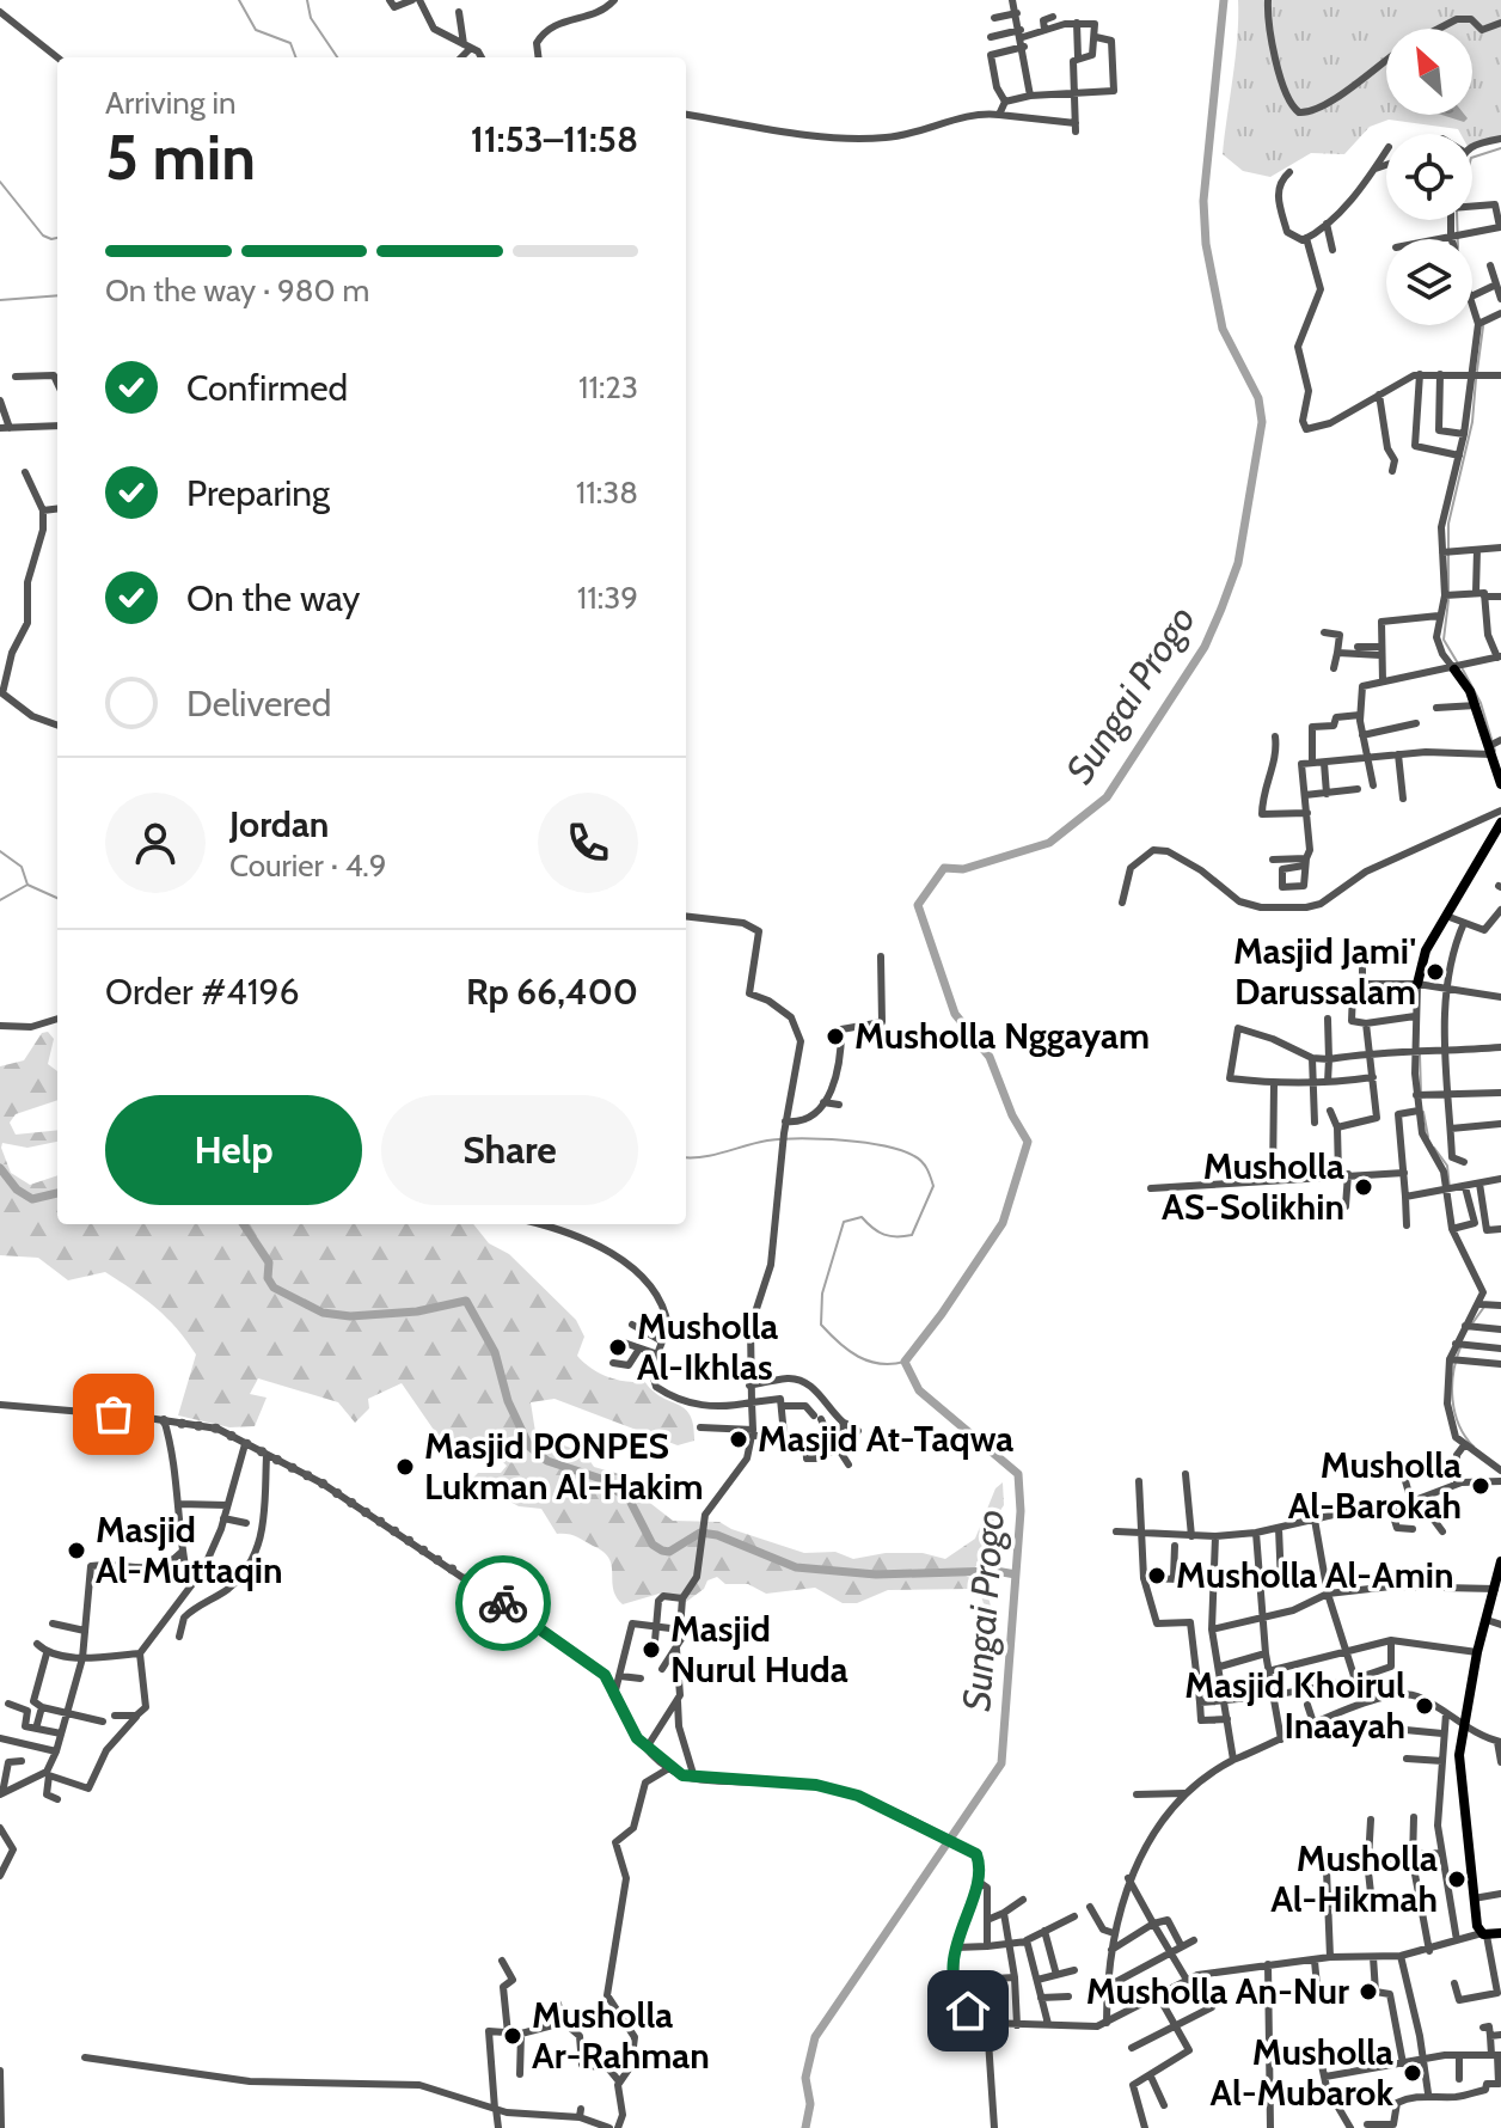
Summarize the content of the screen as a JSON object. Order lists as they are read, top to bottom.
{
  "water": ["Sungai Progo"],
  "places": [
    "Masjid Jami' Darussalam",
    "Musholla Nggayam",
    "Musholla AS-Solikhin",
    "Musholla Al-Ikhlas",
    "Masjid At-Taqwa",
    "Masjid PONPES Lukman Al-Hakim",
    "Musholla Al-Barokah",
    "Masjid Al-Muttaqin",
    "Musholla Al-Amin",
    "Masjid Nurul Huda",
    "Masjid Khoirul Inaayah",
    "Musholla Al-Hikmah",
    "Musholla An-Nur",
    "Musholla Ar-Rahman",
    "Musholla Al-Mubarok"
  ],
  "north": "top left",
  "page": {
    "heading": ["5 min", "Arriving in", "11:53–11:58"],
    "panel": [
      "Jordan",
      "Courier · 4.9",
      "Order #4196",
      "Rp 66,400"
    ],
    "bar": "On the way · 980 m",
    "list": [
      ["Confirmed", "11:23"],
      ["Preparing", "11:38"],
      ["On the way", "11:39"],
      "Delivered"
    ],
    "buttons": ["Help", "Share"]
  }
}
